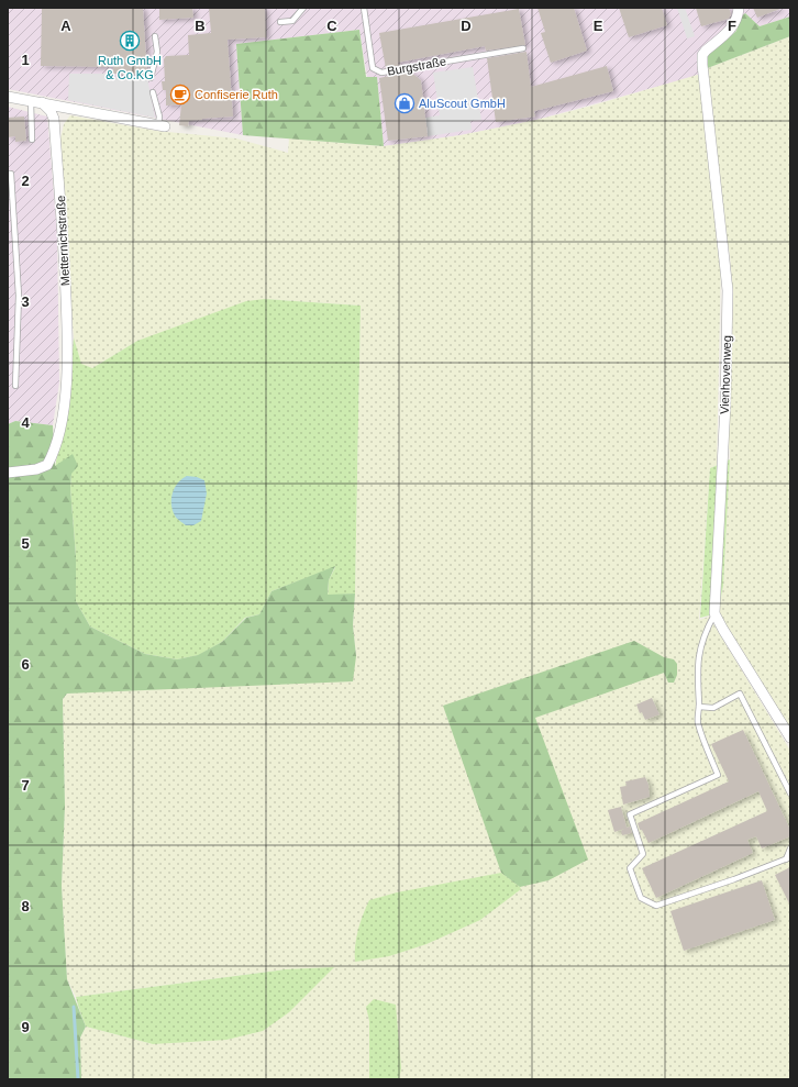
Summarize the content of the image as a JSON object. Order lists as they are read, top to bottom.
{
  "streets": {
    "street": ["Metternichstraße", "Vienhovenweg"],
    "lane": ["Burgstraße"]
  },
  "places": {
    "building": ["Ruth GmbH & Co.KG"],
    "cafe": ["Confiserie Ruth"],
    "shop": ["AluScout GmbH"]
  },
  "grid": {
    "columns": [
      "A",
      "B",
      "C",
      "D",
      "E",
      "F"
    ],
    "rows": [
      "1",
      "2",
      "3",
      "4",
      "5",
      "6",
      "7",
      "8",
      "9"
    ]
  }
}
